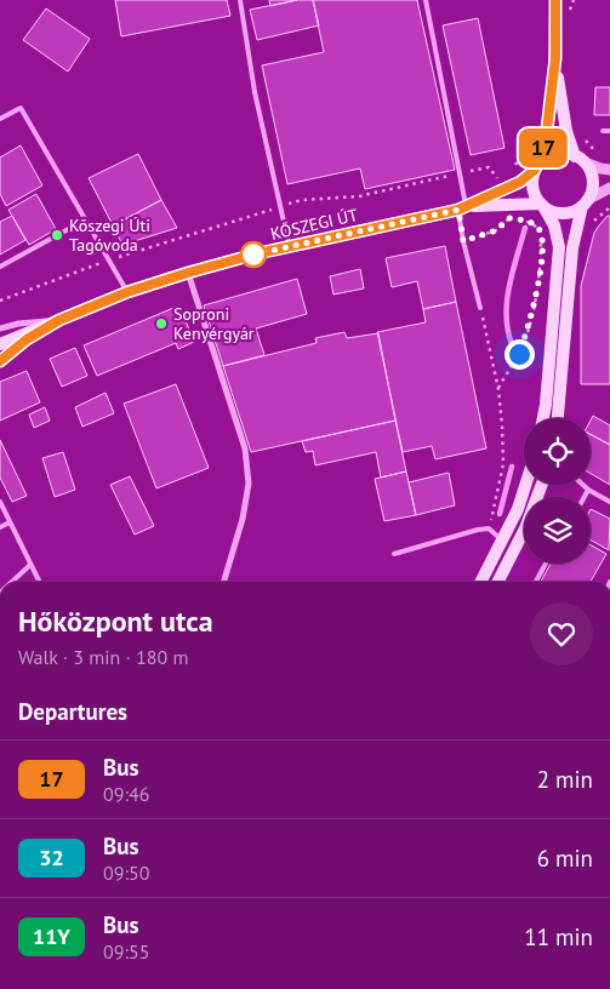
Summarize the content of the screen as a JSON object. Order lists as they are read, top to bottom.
{
  "streets": {
    "main road": ["KŐSZEGI ÚT"]
  },
  "places": ["Kőszegi Úti Tagóvoda", "Soproni Kenyérgyár"],
  "lines": ["bus line 17"],
  "page": {
    "on_map": "17",
    "heading": [
      ["Hőközpont utca", "Walk · 3 min · 180 m"],
      "Departures"
    ],
    "list": [
      {
        "mark": "17",
        "name": "Bus",
        "note": "09:46",
        "value": "2 min"
      },
      {
        "mark": "32",
        "name": "Bus",
        "note": "09:50",
        "value": "6 min"
      },
      {
        "mark": "11Y",
        "name": "Bus",
        "note": "09:55",
        "value": "11 min"
      }
    ]
  }
}
